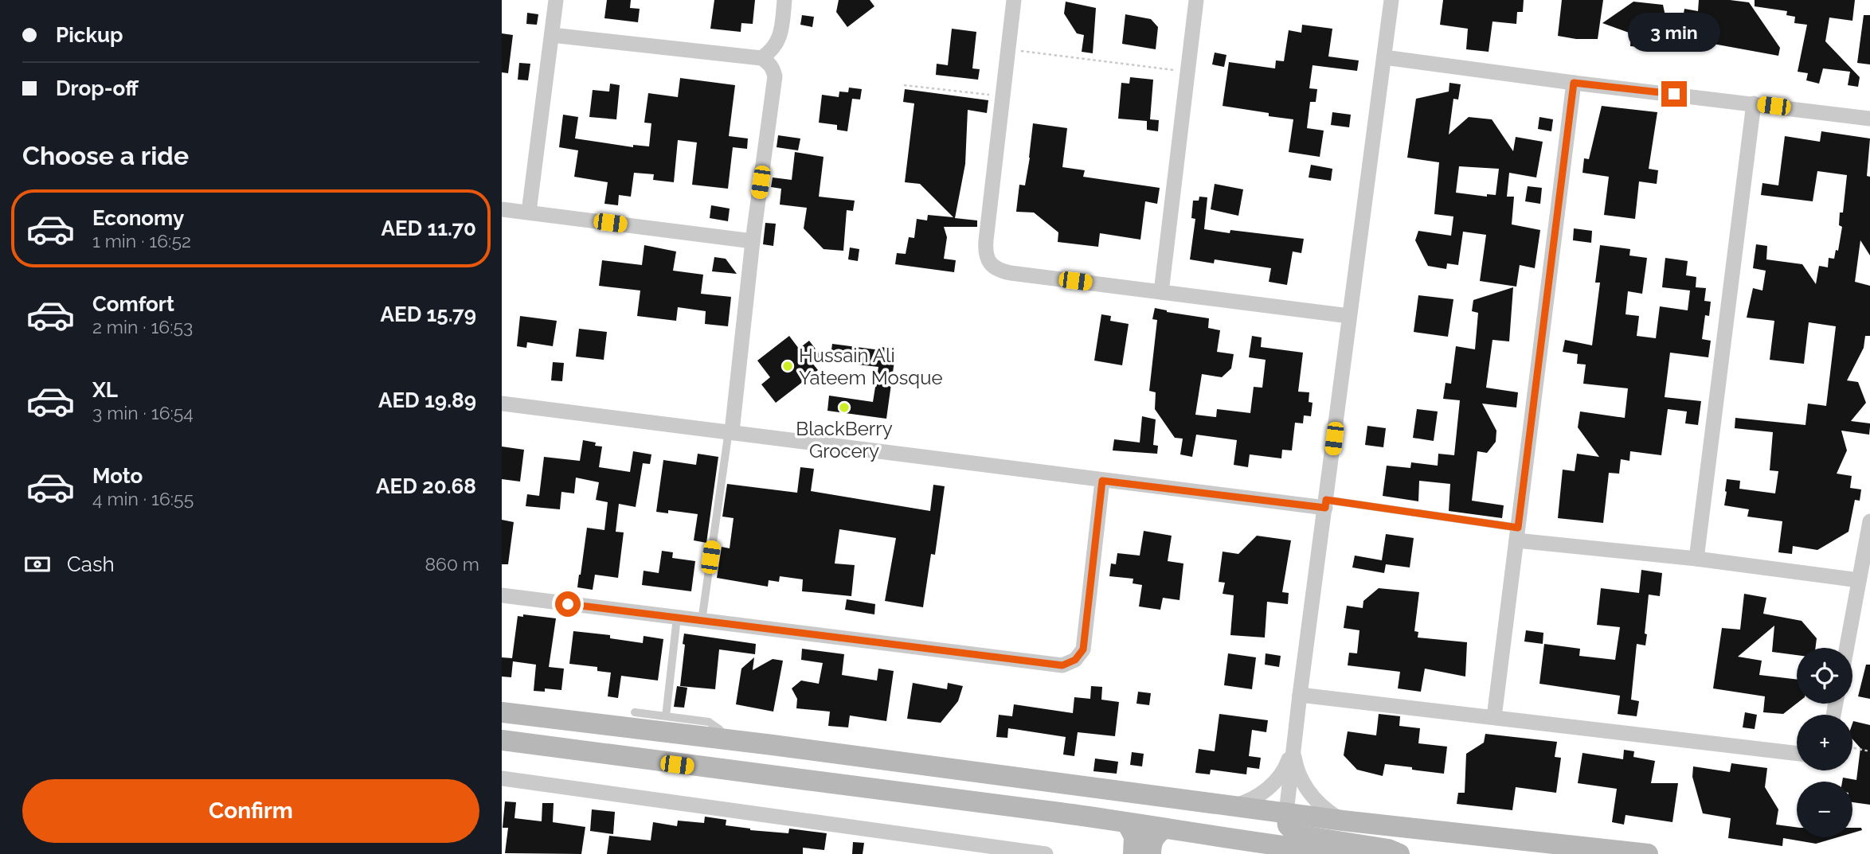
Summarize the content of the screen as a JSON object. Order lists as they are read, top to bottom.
{
  "places": ["Hussain Ali Yateem Mosque", "BlackBerry Grocery"],
  "page": {
    "banner": ["Pickup", "Drop-off"],
    "bubble": "3 min",
    "heading": "Choose a ride",
    "list": [
      {
        "name": "Economy",
        "note": "1 min · 16:52",
        "value": "AED 11.70"
      },
      {
        "name": "Comfort",
        "note": "2 min · 16:53",
        "value": "AED 15.79"
      },
      {
        "name": "XL",
        "note": "3 min · 16:54",
        "value": "AED 19.89"
      },
      {
        "name": "Moto",
        "note": "4 min · 16:55",
        "value": "AED 20.68"
      }
    ],
    "pay": ["Cash", "860 m"],
    "map_buttons": ["+", "−"],
    "buttons": "Confirm"
  }
}
